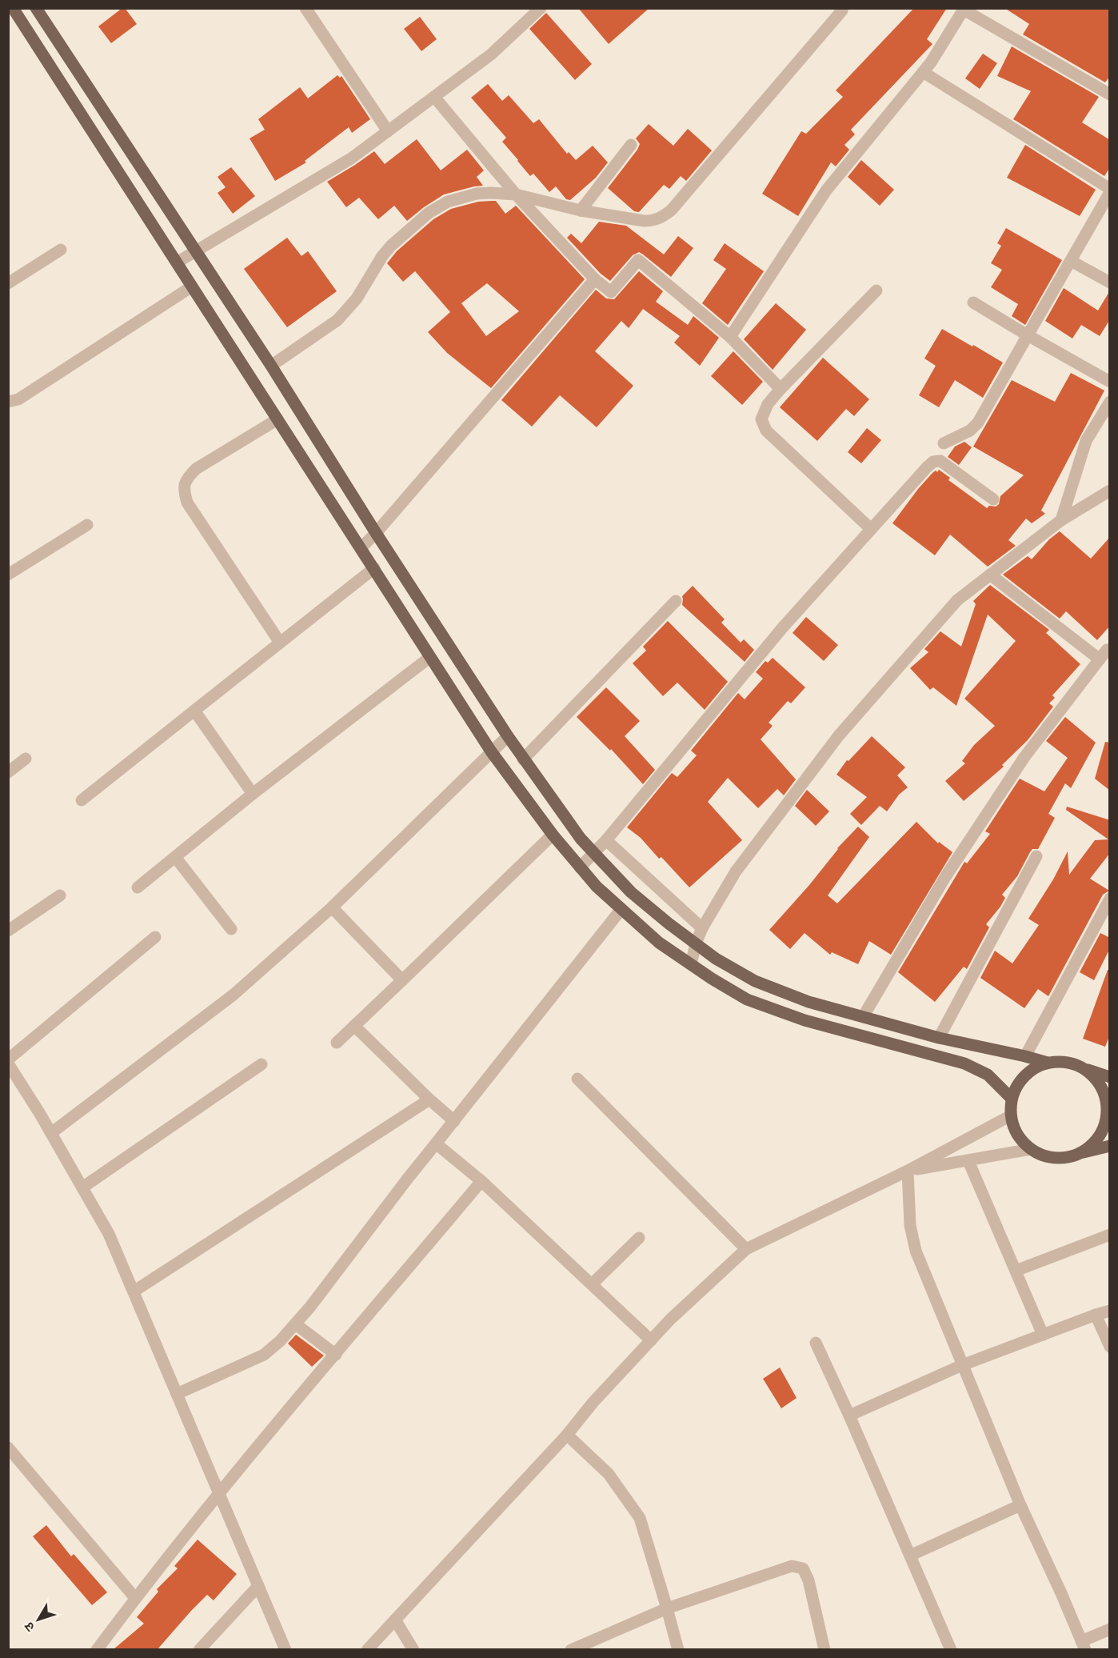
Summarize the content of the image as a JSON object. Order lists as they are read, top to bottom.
{
  "north": "bottom left"
}
